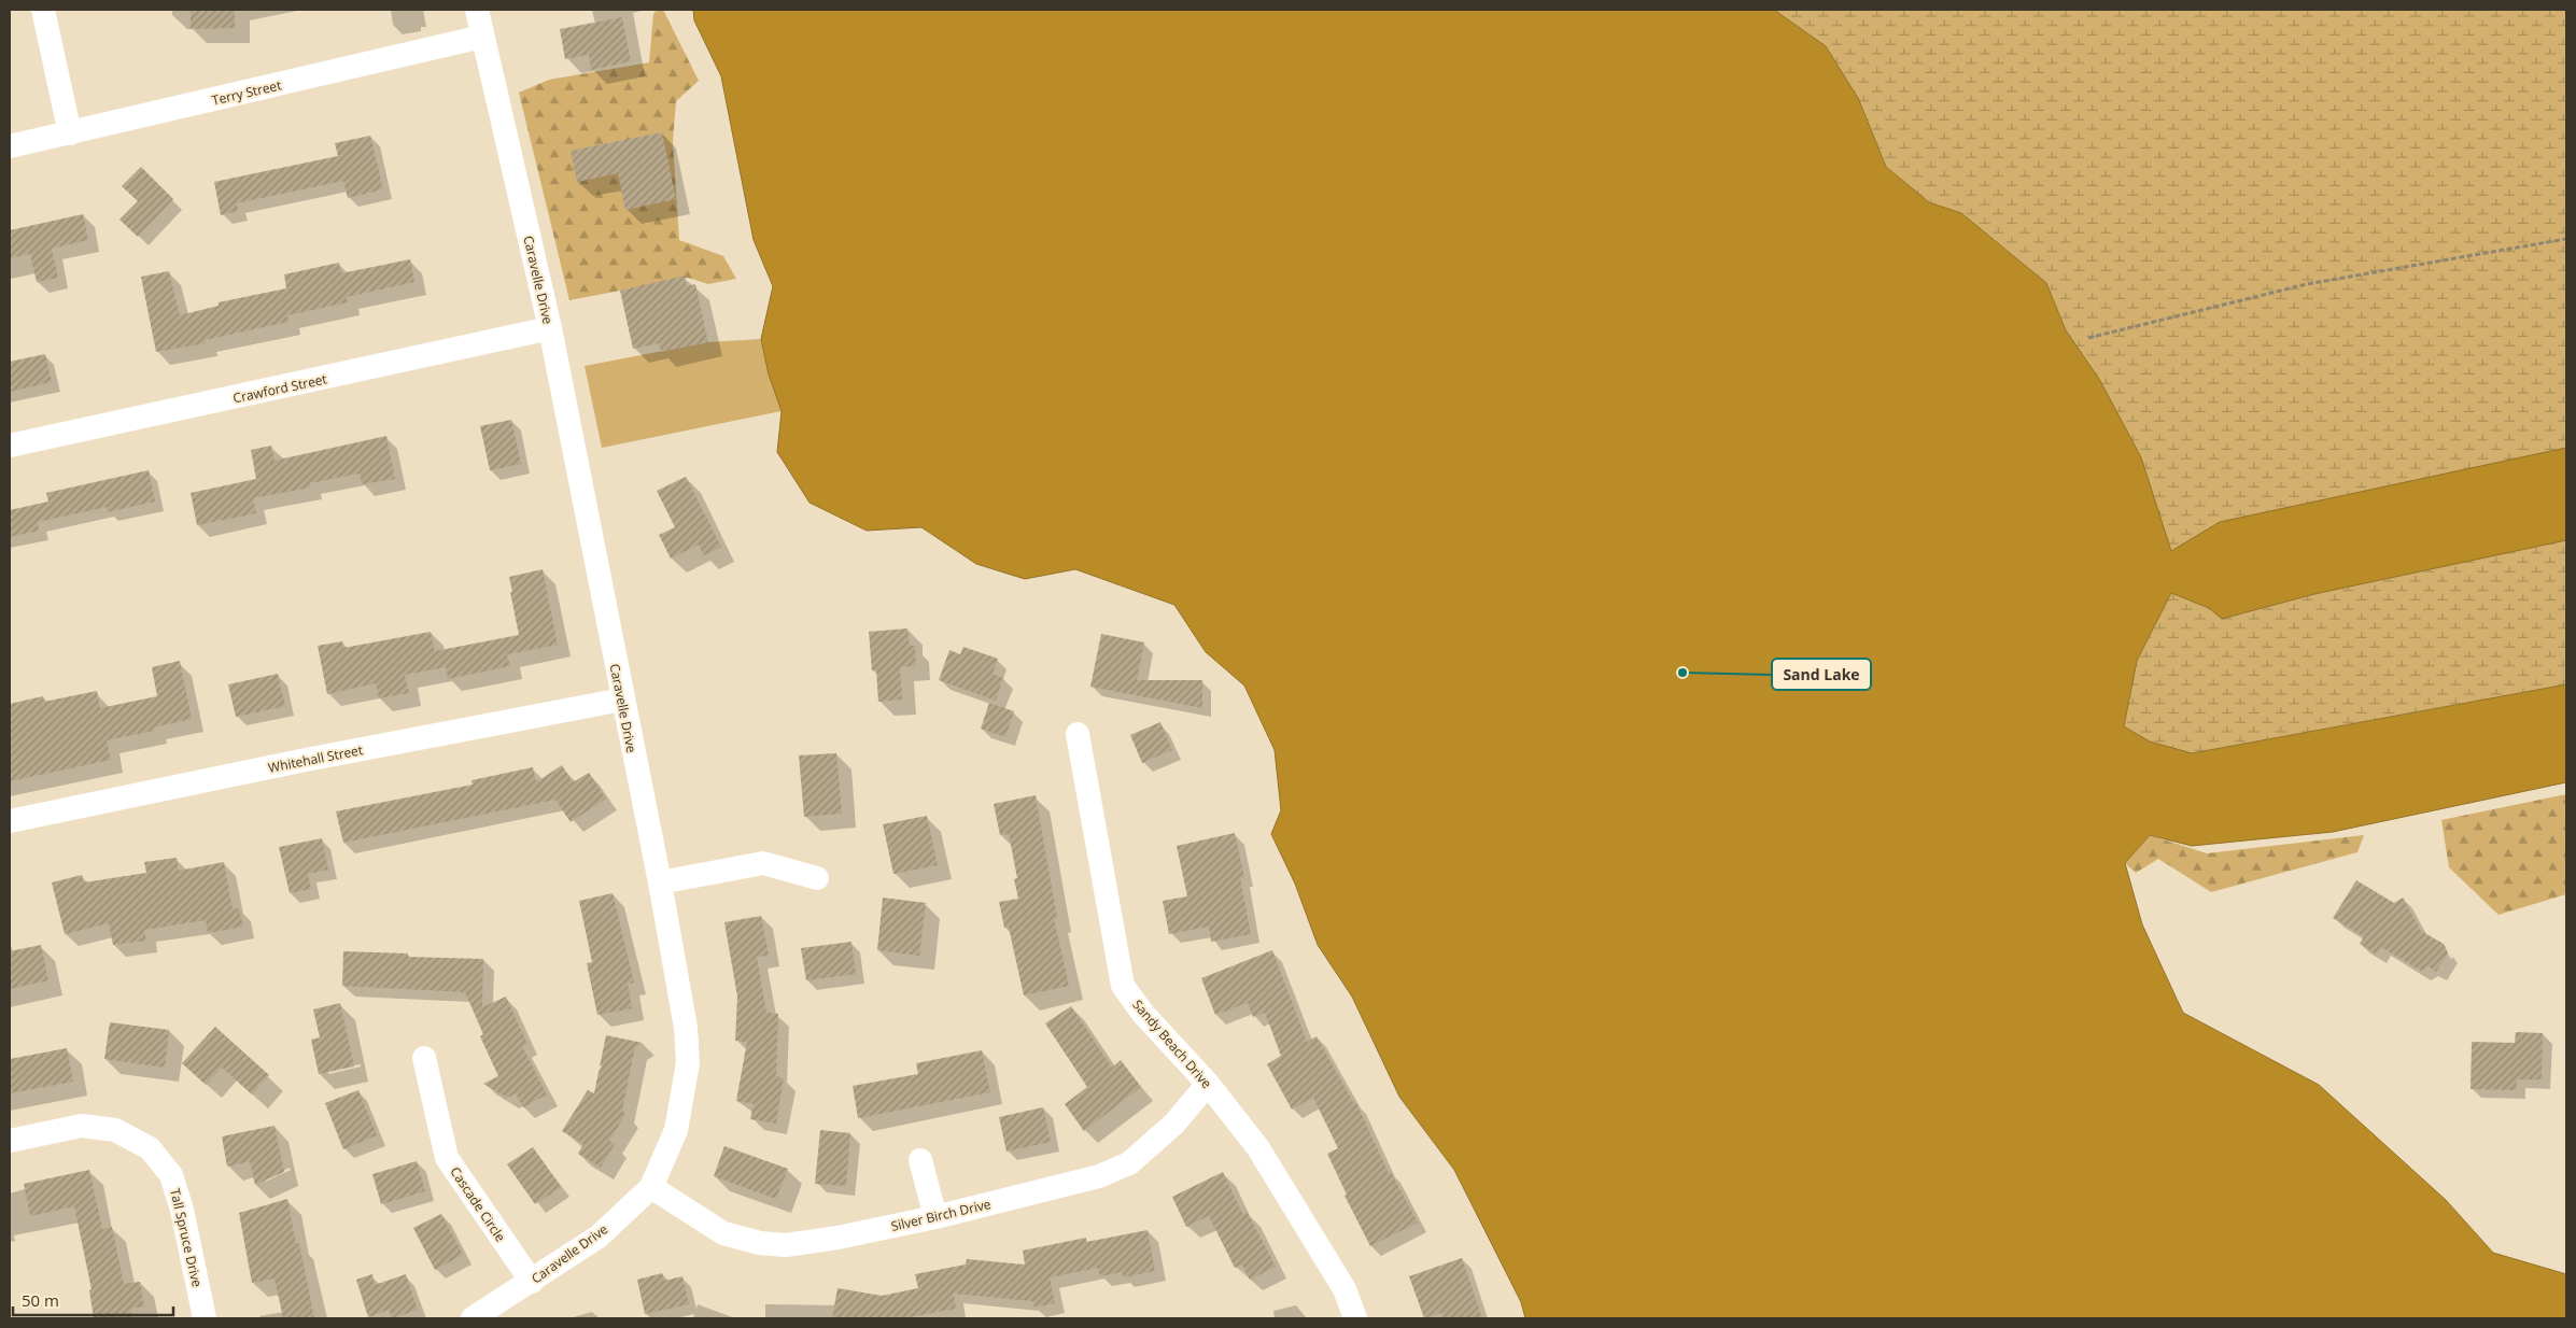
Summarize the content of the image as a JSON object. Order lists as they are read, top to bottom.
{
  "streets": {
    "street": [
      "Terry Street",
      "Caravelle Drive",
      "Crawford Street",
      "Whitehall Street",
      "Sandy Beach Drive",
      "Cascade Circle",
      "Silver Birch Drive",
      "Tall Spruce Drive"
    ]
  },
  "crossings": [
    ["Terry Street", "Caravelle Drive"],
    ["Caravelle Drive", "Crawford Street"],
    ["Caravelle Drive", "Whitehall Street"],
    ["Caravelle Drive", "Cascade Circle"],
    ["Caravelle Drive", "Silver Birch Drive"],
    ["Sandy Beach Drive", "Silver Birch Drive"]
  ],
  "places": ["Sand Lake"],
  "scale_bar": "50 m"
}
